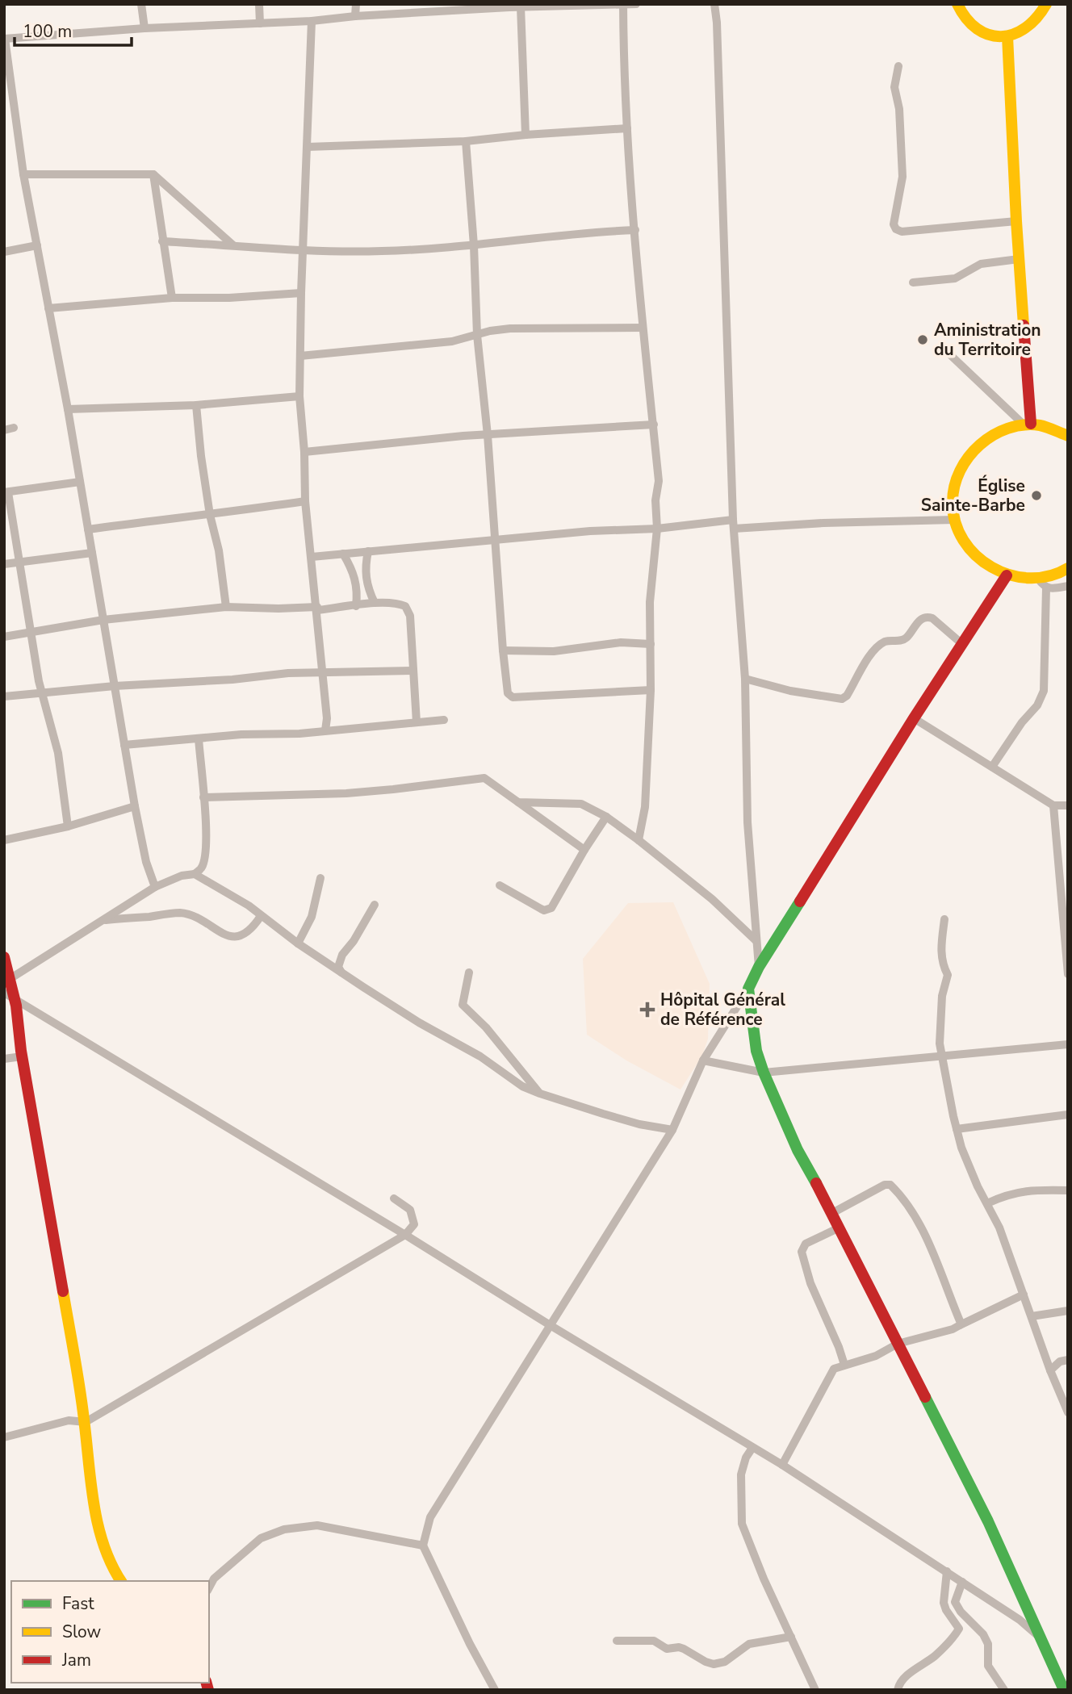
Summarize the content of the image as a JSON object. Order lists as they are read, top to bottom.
{
  "places": {
    "other": ["Aministration du Territoire", "Église Sainte-Barbe"],
    "health": ["Hôpital Général de Référence"]
  },
  "legend": ["Fast", "Slow", "Jam"],
  "scale_bar": "100 m"
}
